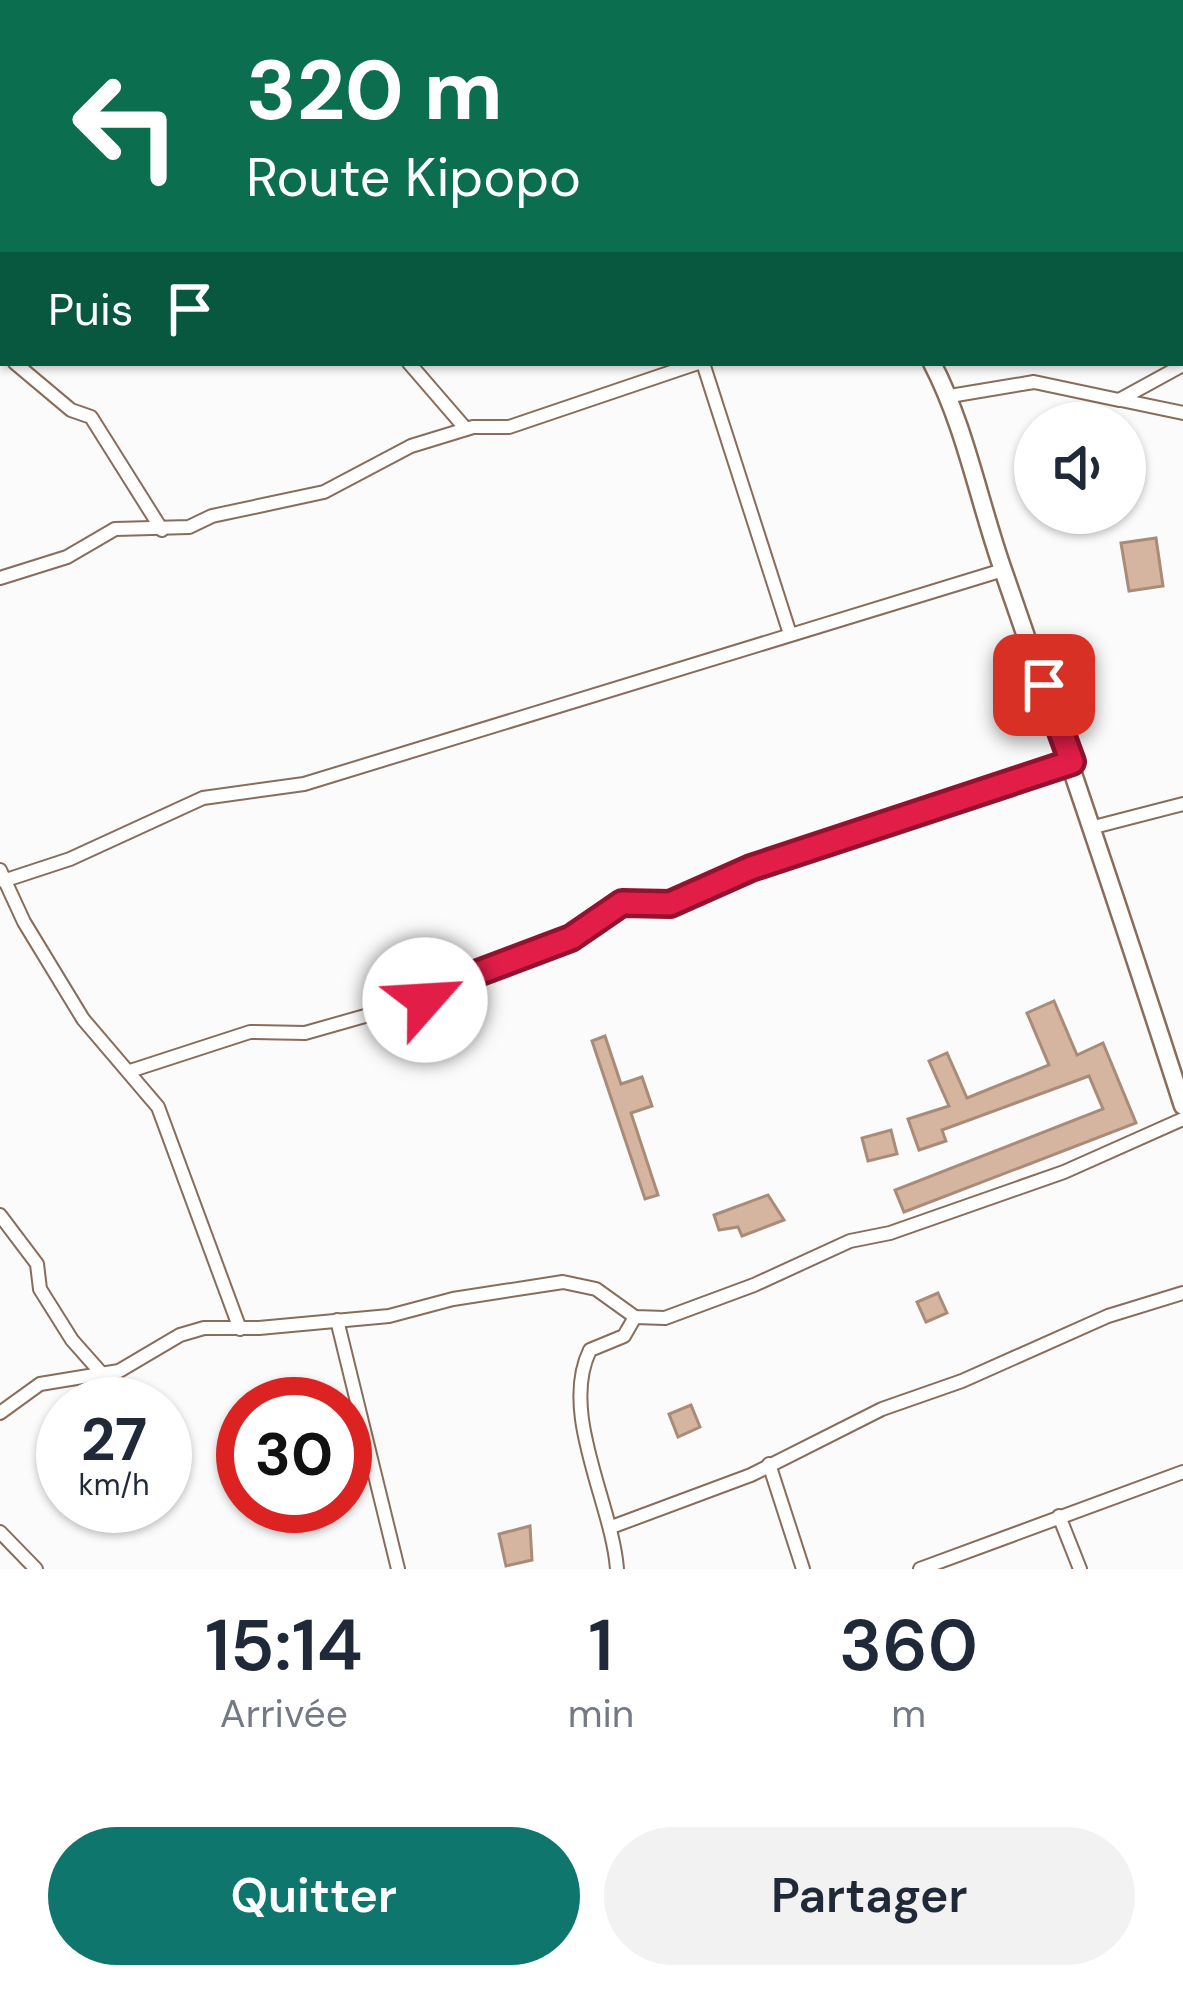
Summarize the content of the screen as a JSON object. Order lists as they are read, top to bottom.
{
  "page": {
    "turn": ["320 m", "Route Kipopo"],
    "then": "Puis",
    "speed": "27 km/h",
    "limit": "30",
    "eta": [
      "15:14",
      "Arrivée",
      "1",
      "min",
      "360",
      "m"
    ],
    "buttons": ["Quitter", "Partager"]
  }
}
